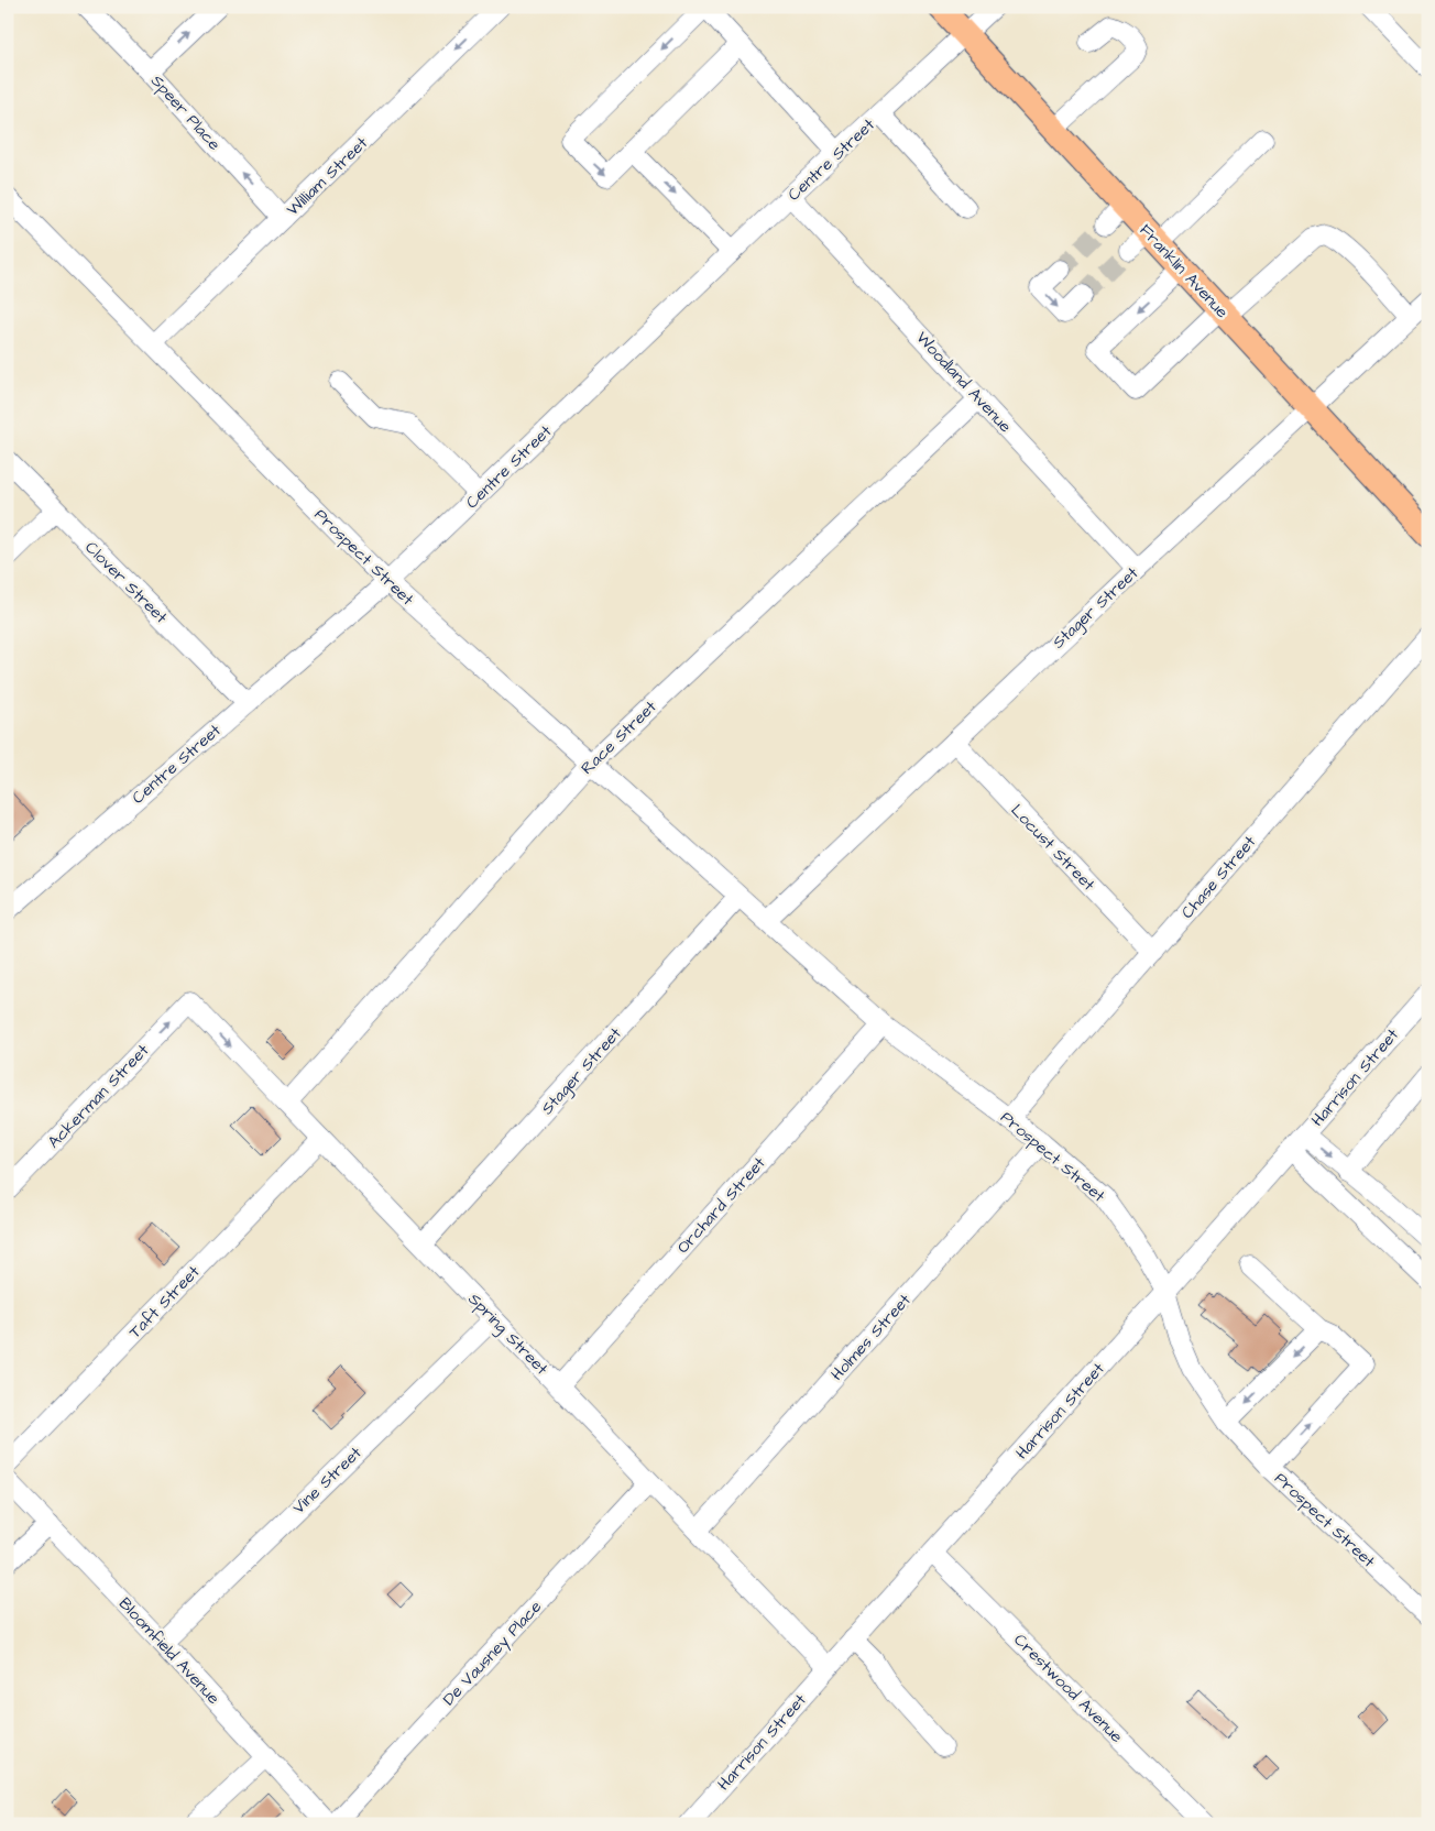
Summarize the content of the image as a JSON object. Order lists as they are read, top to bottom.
{
  "streets": {
    "main road": ["Franklin Avenue"],
    "street": [
      "Speer Place",
      "Centre Street",
      "William Street",
      "Woodland Avenue",
      "Prospect Street",
      "Clover Street",
      "Stager Street",
      "Race Street",
      "Locust Street",
      "Chase Street",
      "Harrison Street",
      "Ackerman Street",
      "Orchard Street",
      "Taft Street",
      "Spring Street",
      "Holmes Street",
      "Vine Street",
      "Bloomfield Avenue",
      "De Vausney Place",
      "Crestwood Avenue"
    ]
  },
  "crossings": [
    ["Speer Place", "William Street"],
    ["Centre Street", "Franklin Avenue"],
    ["Centre Street", "Woodland Avenue"],
    ["Centre Street", "Prospect Street"],
    ["Centre Street", "Clover Street"],
    ["William Street", "Prospect Street"],
    ["Franklin Avenue", "Stager Street"],
    ["Woodland Avenue", "Stager Street"],
    ["Woodland Avenue", "Race Street"],
    ["Prospect Street", "Stager Street"],
    ["Prospect Street", "Race Street"],
    ["Prospect Street", "Chase Street"],
    ["Prospect Street", "Harrison Street"],
    ["Prospect Street", "Orchard Street"],
    ["Prospect Street", "Holmes Street"],
    ["Stager Street", "Locust Street"],
    ["Stager Street", "Spring Street"],
    ["Race Street", "Spring Street"],
    ["Locust Street", "Chase Street"],
    ["Harrison Street", "Spring Street"],
    ["Harrison Street", "Crestwood Avenue"],
    ["Ackerman Street", "Spring Street"],
    ["Orchard Street", "Spring Street"],
    ["Taft Street", "Spring Street"],
    ["Spring Street", "Holmes Street"],
    ["Spring Street", "Vine Street"],
    ["Spring Street", "De Vausney Place"],
    ["Vine Street", "Bloomfield Avenue"]
  ],
  "one_way": ["Speer Place", "William Street", "Ackerman Street"]
}
